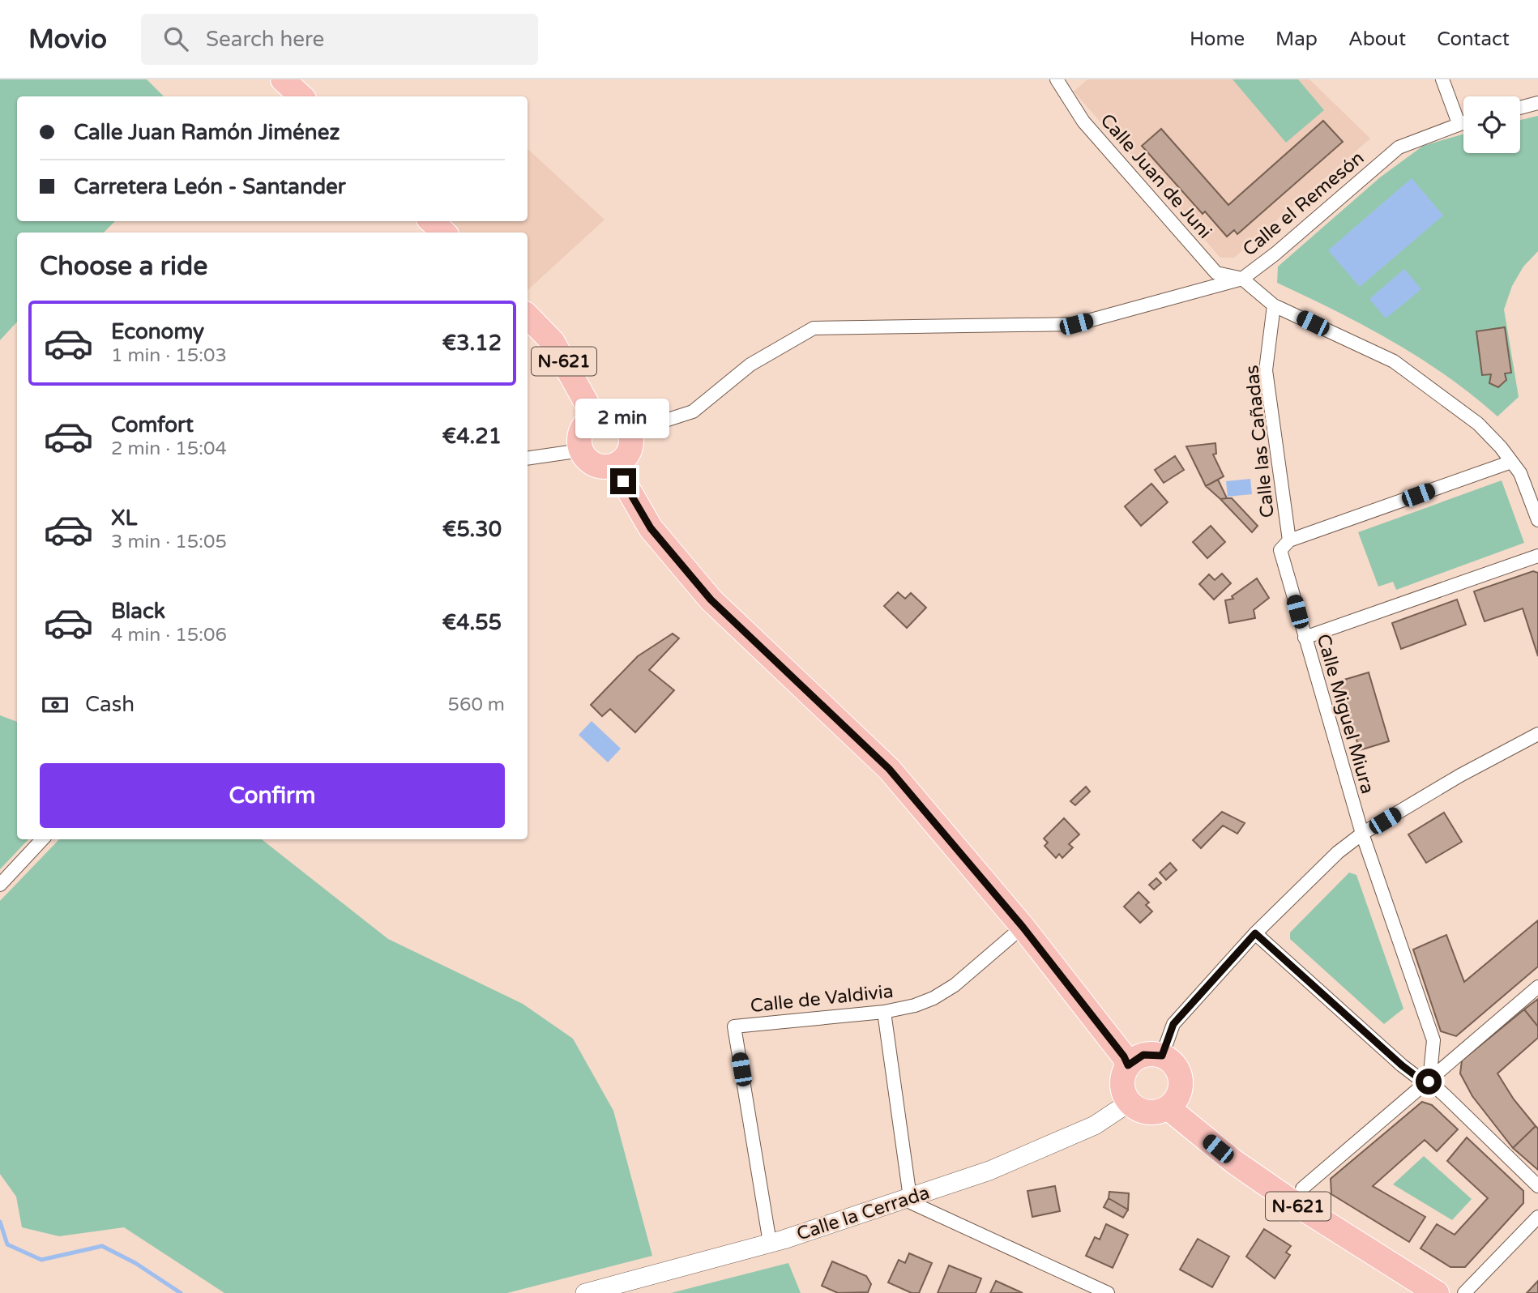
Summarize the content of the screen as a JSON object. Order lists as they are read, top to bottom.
{
  "streets": {
    "highway": ["N-621"],
    "street": [
      "Calle Juan de Juni",
      "Calle el Remesón",
      "Calle las Cañadas",
      "Calle Miguel Miura",
      "Calle de Valdivia",
      "Calle la Cerrada"
    ]
  },
  "crossings": [
    ["Calle Juan de Juni", "Calle el Remesón"],
    ["Calle el Remesón", "N-621"],
    ["N-621", "Calle la Cerrada"],
    ["Calle las Cañadas", "Calle Miguel Miura"],
    ["Calle de Valdivia", "Calle la Cerrada"]
  ],
  "page": {
    "header": "Movio",
    "search": "Search here",
    "nav": [
      "Home",
      "Map",
      "About",
      "Contact"
    ],
    "banner": ["Calle Juan Ramón Jiménez", "Carretera León - Santander"],
    "heading": "Choose a ride",
    "list": [
      {
        "name": "Economy",
        "note": "1 min · 15:03",
        "value": "€3.12"
      },
      {
        "name": "Comfort",
        "note": "2 min · 15:04",
        "value": "€4.21"
      },
      {
        "name": "XL",
        "note": "3 min · 15:05",
        "value": "€5.30"
      },
      {
        "name": "Black",
        "note": "4 min · 15:06",
        "value": "€4.55"
      }
    ],
    "bubble": "2 min",
    "pay": ["Cash", "560 m"],
    "buttons": "Confirm"
  }
}
